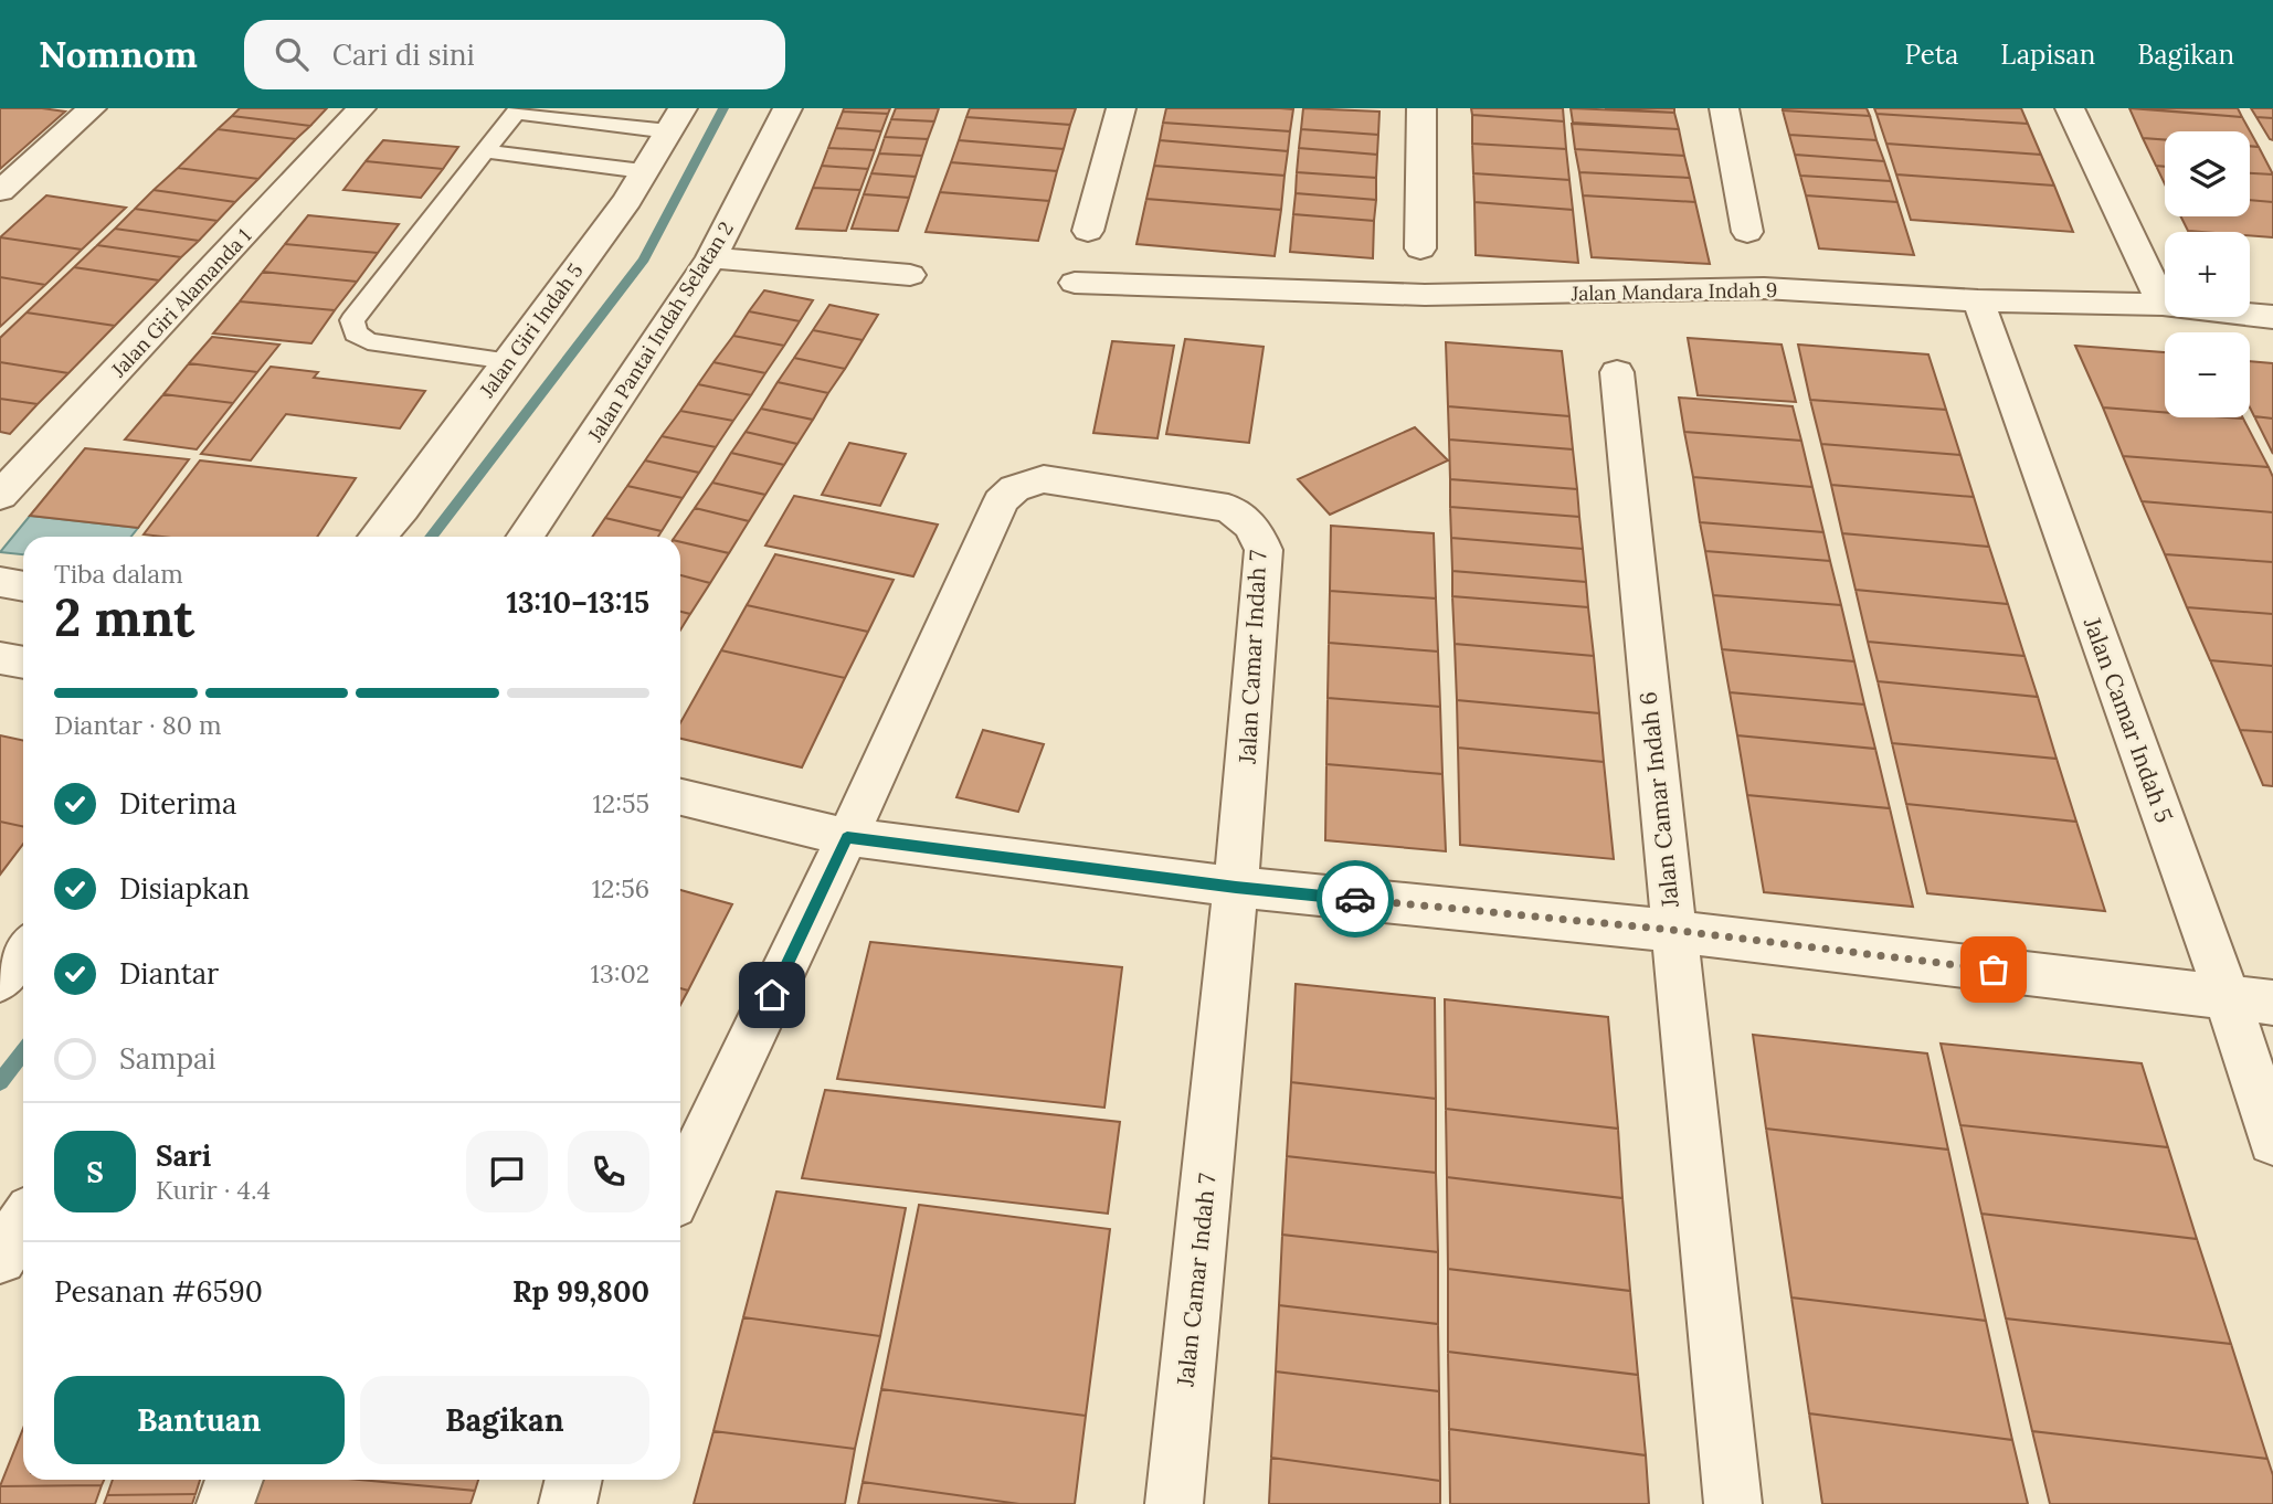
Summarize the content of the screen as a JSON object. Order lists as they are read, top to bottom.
{
  "streets": {
    "street": [
      "Jalan Mandara Indah 9",
      "Jalan Giri Alamanda 1",
      "Jalan Giri Indah 5",
      "Jalan Pantai Indah Selatan 2",
      "Jalan Camar Indah 7",
      "Jalan Camar Indah 5",
      "Jalan Camar Indah 6"
    ]
  },
  "crossings": [
    ["Jalan Mandara Indah 9", "Jalan Camar Indah 5"]
  ],
  "page": {
    "header": "Nomnom",
    "search": "Cari di sini",
    "nav": ["Peta", "Lapisan", "Bagikan"],
    "map_buttons": ["+", "−"],
    "heading": ["2 mnt", "Tiba dalam", "13:10–13:15"],
    "panel": [
      "Sari",
      "Kurir · 4.4",
      "Pesanan #6590",
      "Rp 99,800"
    ],
    "bar": "Diantar · 80 m",
    "list": [
      ["Diterima", "12:55"],
      ["Disiapkan", "12:56"],
      ["Diantar", "13:02"],
      "Sampai"
    ],
    "round": "S",
    "buttons": ["Bantuan", "Bagikan"]
  }
}
